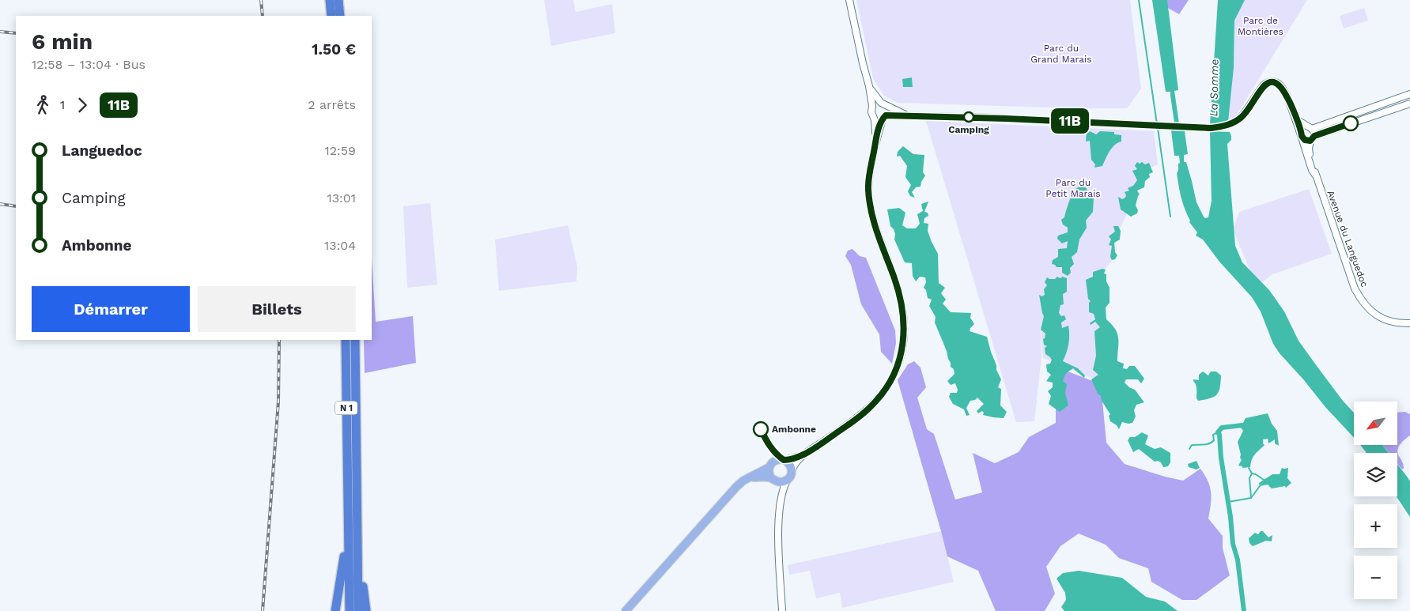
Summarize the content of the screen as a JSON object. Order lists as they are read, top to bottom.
{
  "streets": {
    "highway": ["N 1"],
    "street": ["Avenue du Languedoc"]
  },
  "water": ["La Somme"],
  "parks": ["Parc de Montières", "Parc du Grand Marais", "Parc du Petit Marais"],
  "places": ["Camping", "Ambonne"],
  "lines": ["bus line 11B"],
  "north": "bottom left",
  "page": {
    "on_map": "11B",
    "heading": ["6 min", "12:58 – 13:04 · Bus", "1.50 €"],
    "legs": ["1", "11B", "2 arrêts"],
    "list": [
      {
        "name": "Languedoc",
        "value": "12:59"
      },
      {
        "name": "Camping",
        "value": "13:01"
      },
      {
        "name": "Ambonne",
        "value": "13:04"
      }
    ],
    "buttons": ["Démarrer", "Billets"],
    "map_buttons": ["+", "−"]
  }
}
